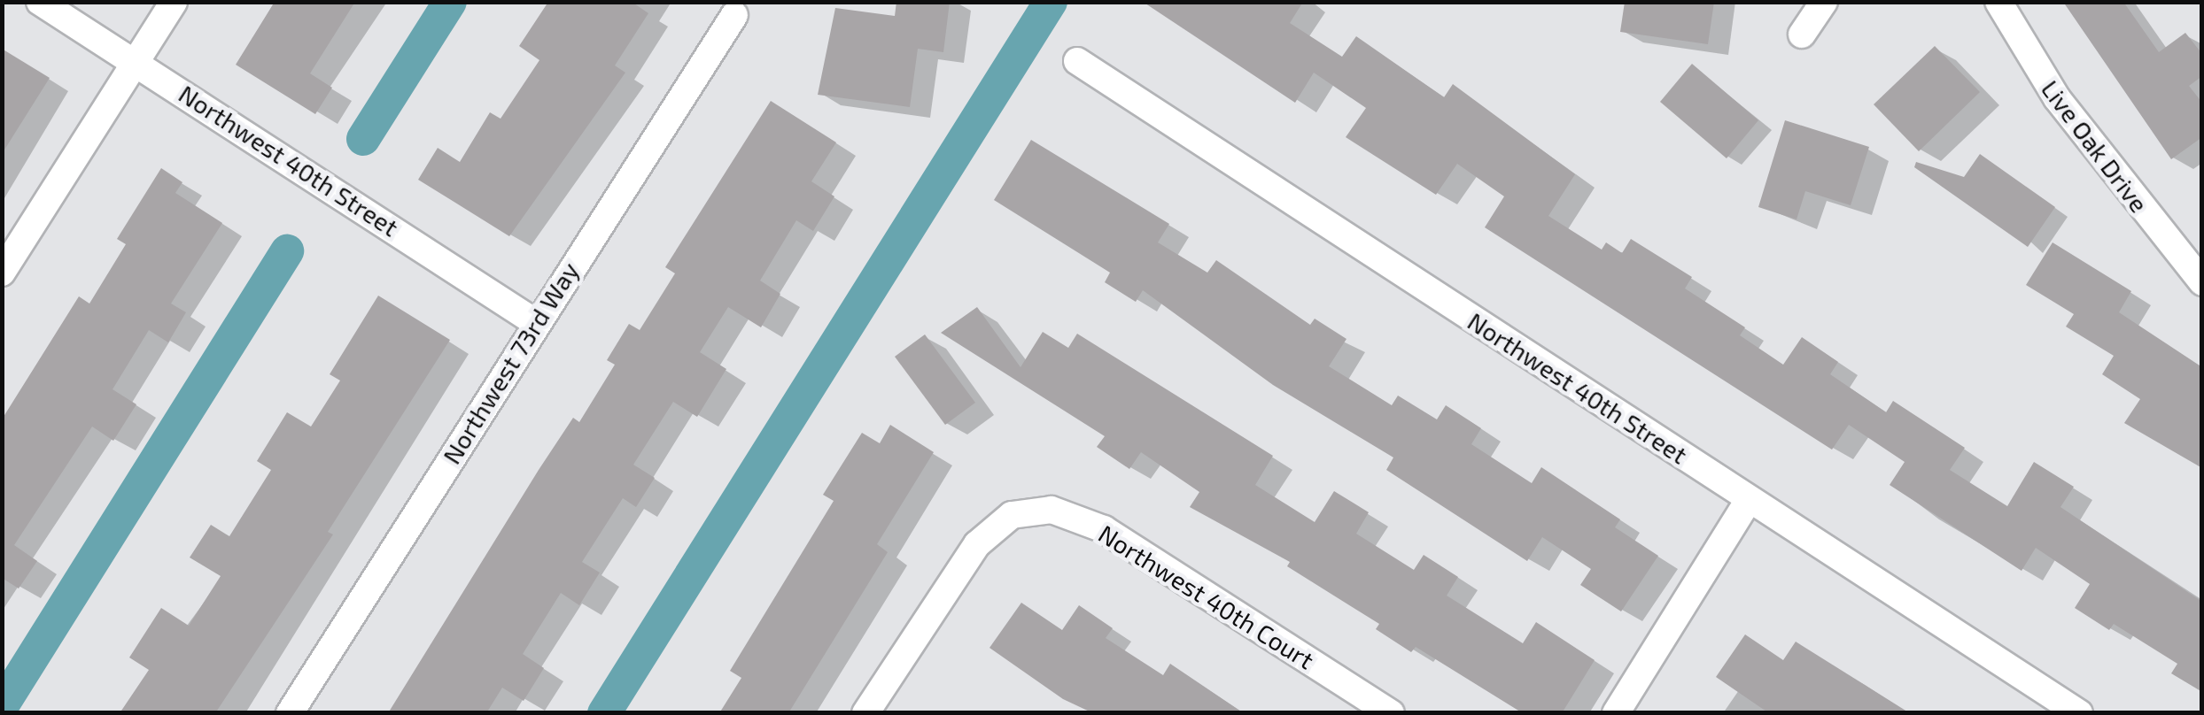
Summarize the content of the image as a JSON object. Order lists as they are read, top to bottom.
{
  "streets": {
    "street": [
      "Live Oak Drive",
      "Northwest 40th Street",
      "Northwest 73rd Way",
      "Northwest 40th Court"
    ]
  },
  "crossings": [
    ["Northwest 40th Street", "Northwest 73rd Way"]
  ]
}
